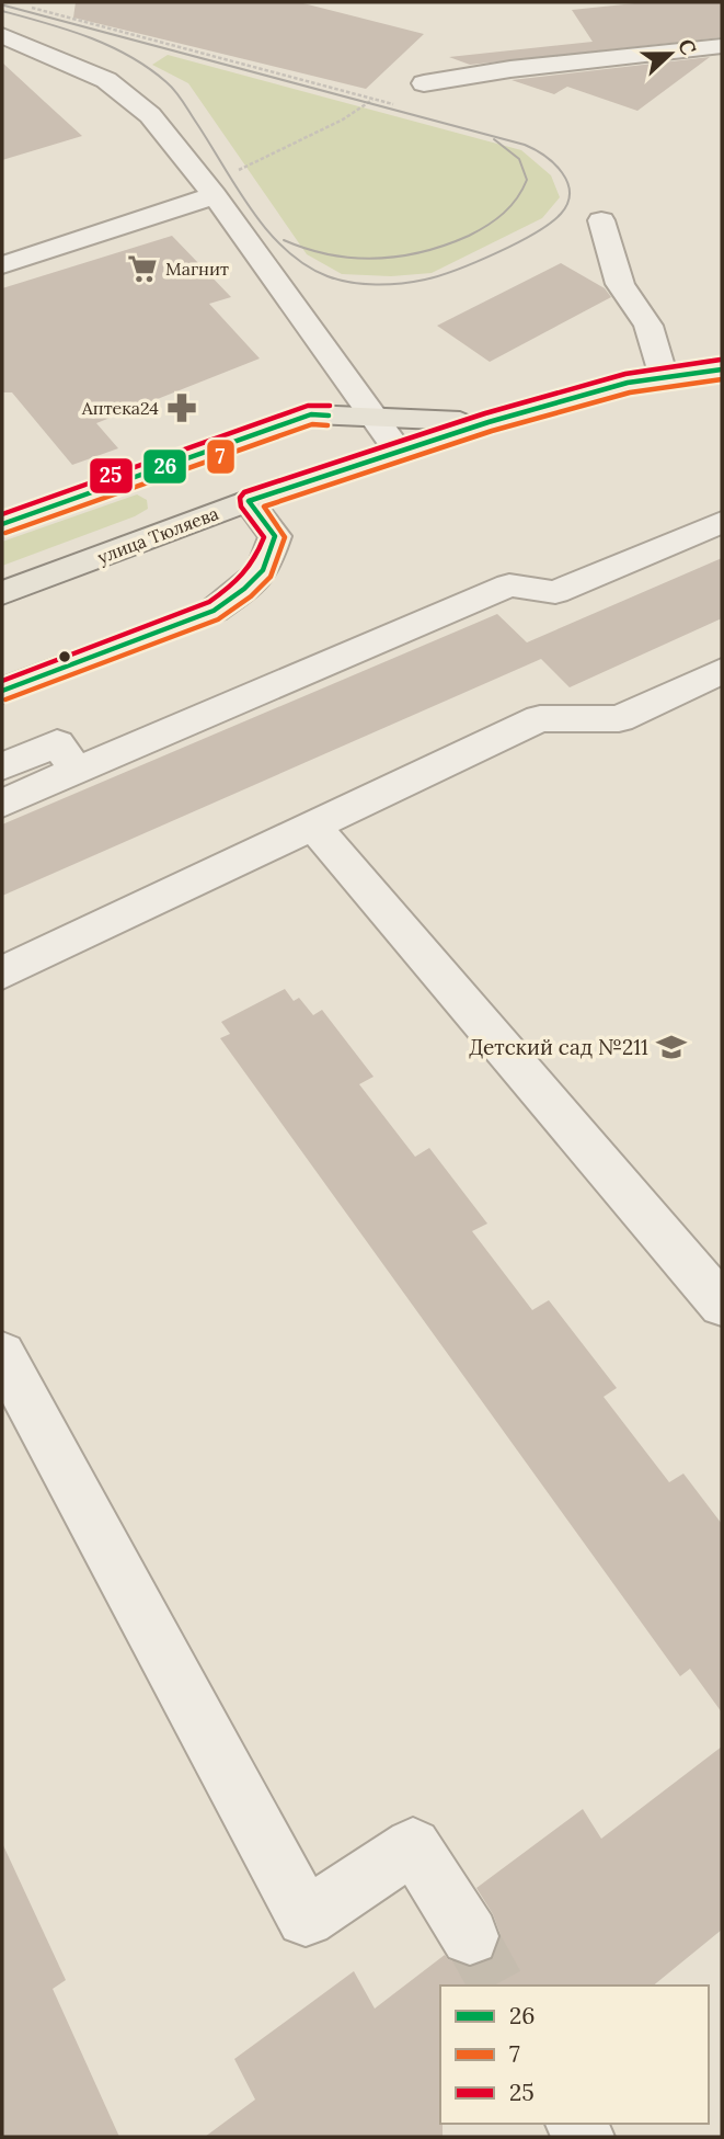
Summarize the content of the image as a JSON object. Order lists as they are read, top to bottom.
{
  "streets": {
    "main road": ["улица Тюляева"]
  },
  "places": {
    "supermarket": ["Магнит"],
    "pharmacy": ["Аптека24"],
    "school or university": ["Детский сад №211"]
  },
  "lines": ["transit line 25", "transit line 26", "transit line 7"],
  "legend": ["26", "7", "25"],
  "north": "right"
}
